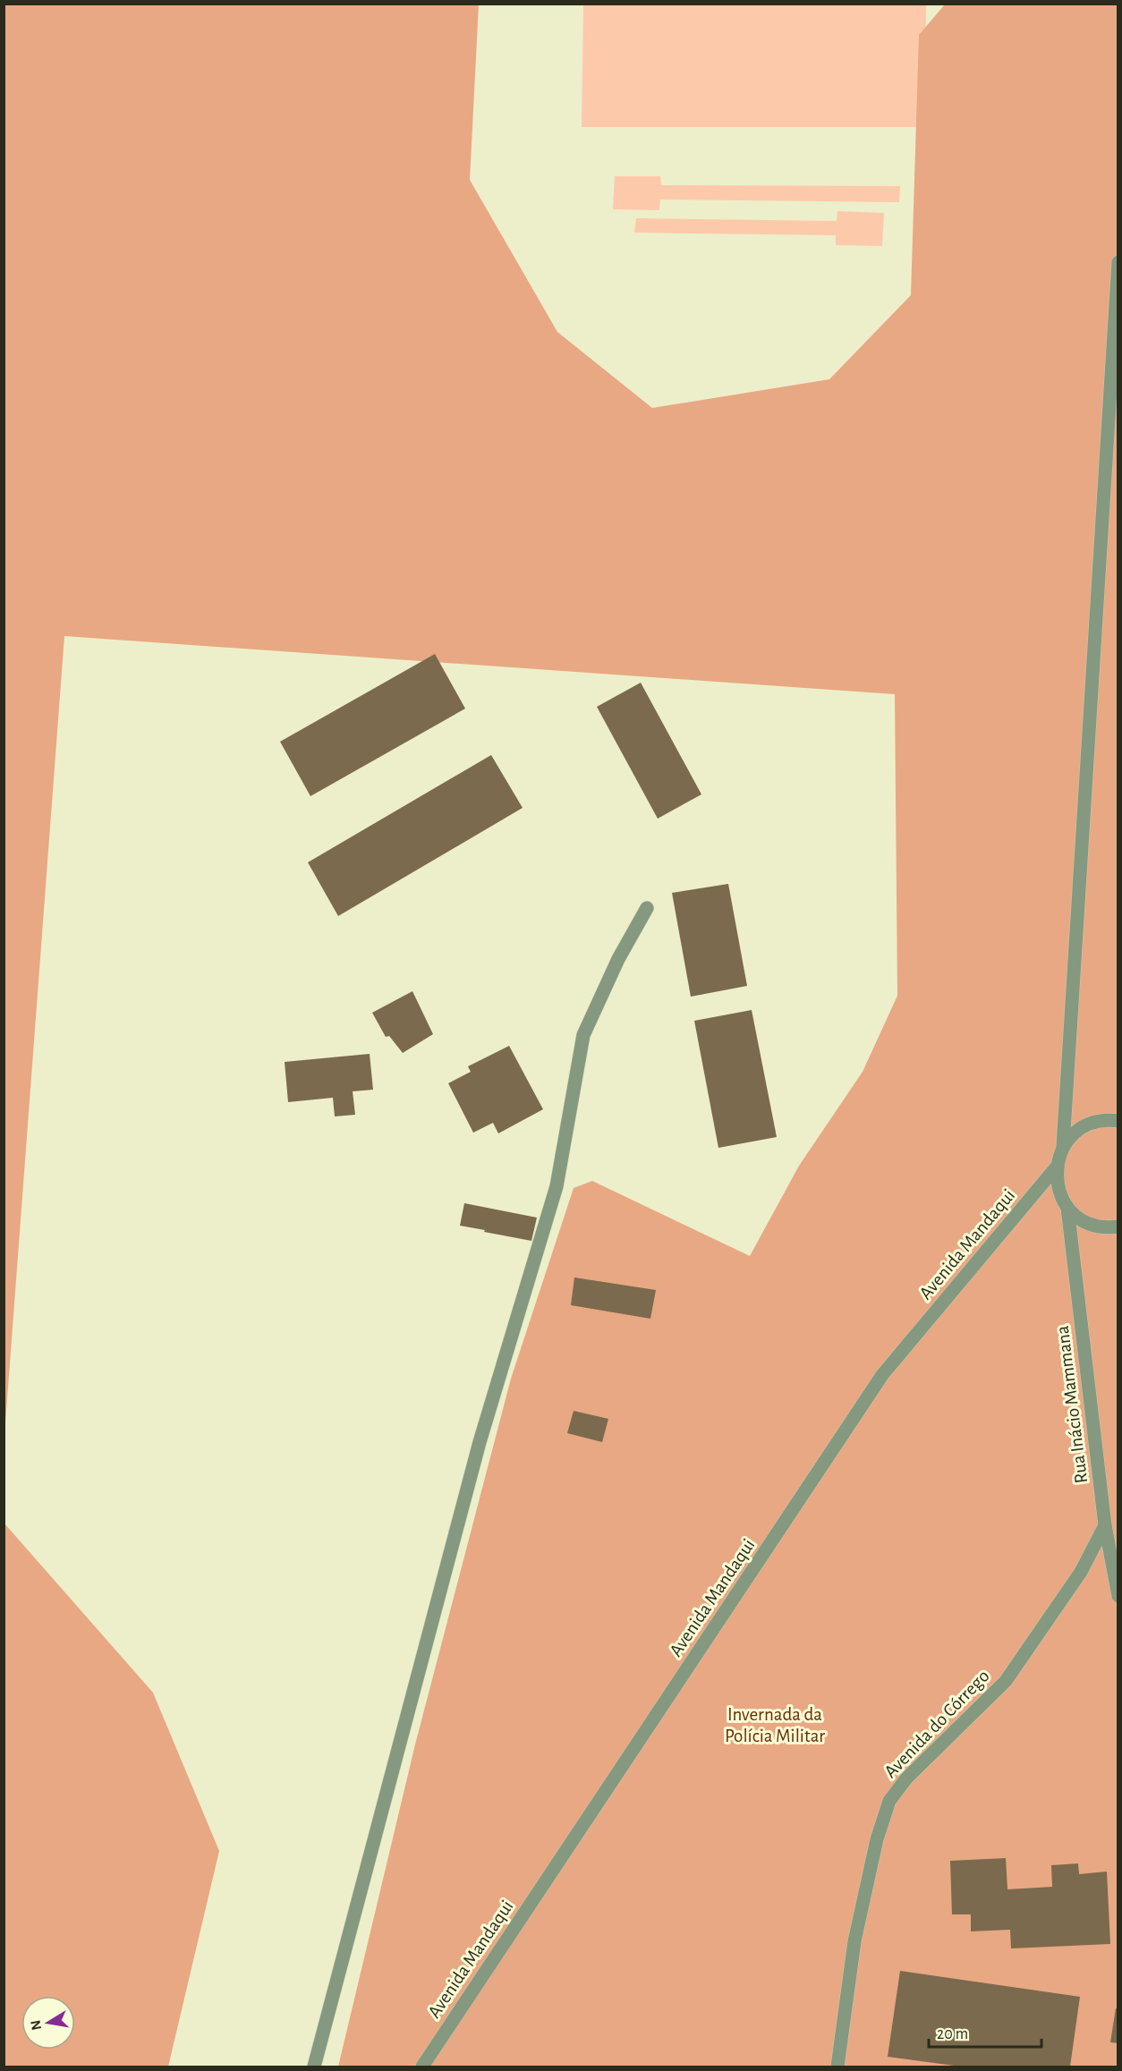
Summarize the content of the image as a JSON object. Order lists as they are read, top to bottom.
{
  "streets": {
    "street": ["Avenida Mandaqui", "Rua Inácio Mammana", "Avenida do Córrego"]
  },
  "crossings": [
    ["Avenida Mandaqui", "Rua Inácio Mammana"],
    ["Rua Inácio Mammana", "Avenida do Córrego"]
  ],
  "parks": ["Invernada da Polícia Militar"],
  "scale_bar": "20 m",
  "north": "left"
}
